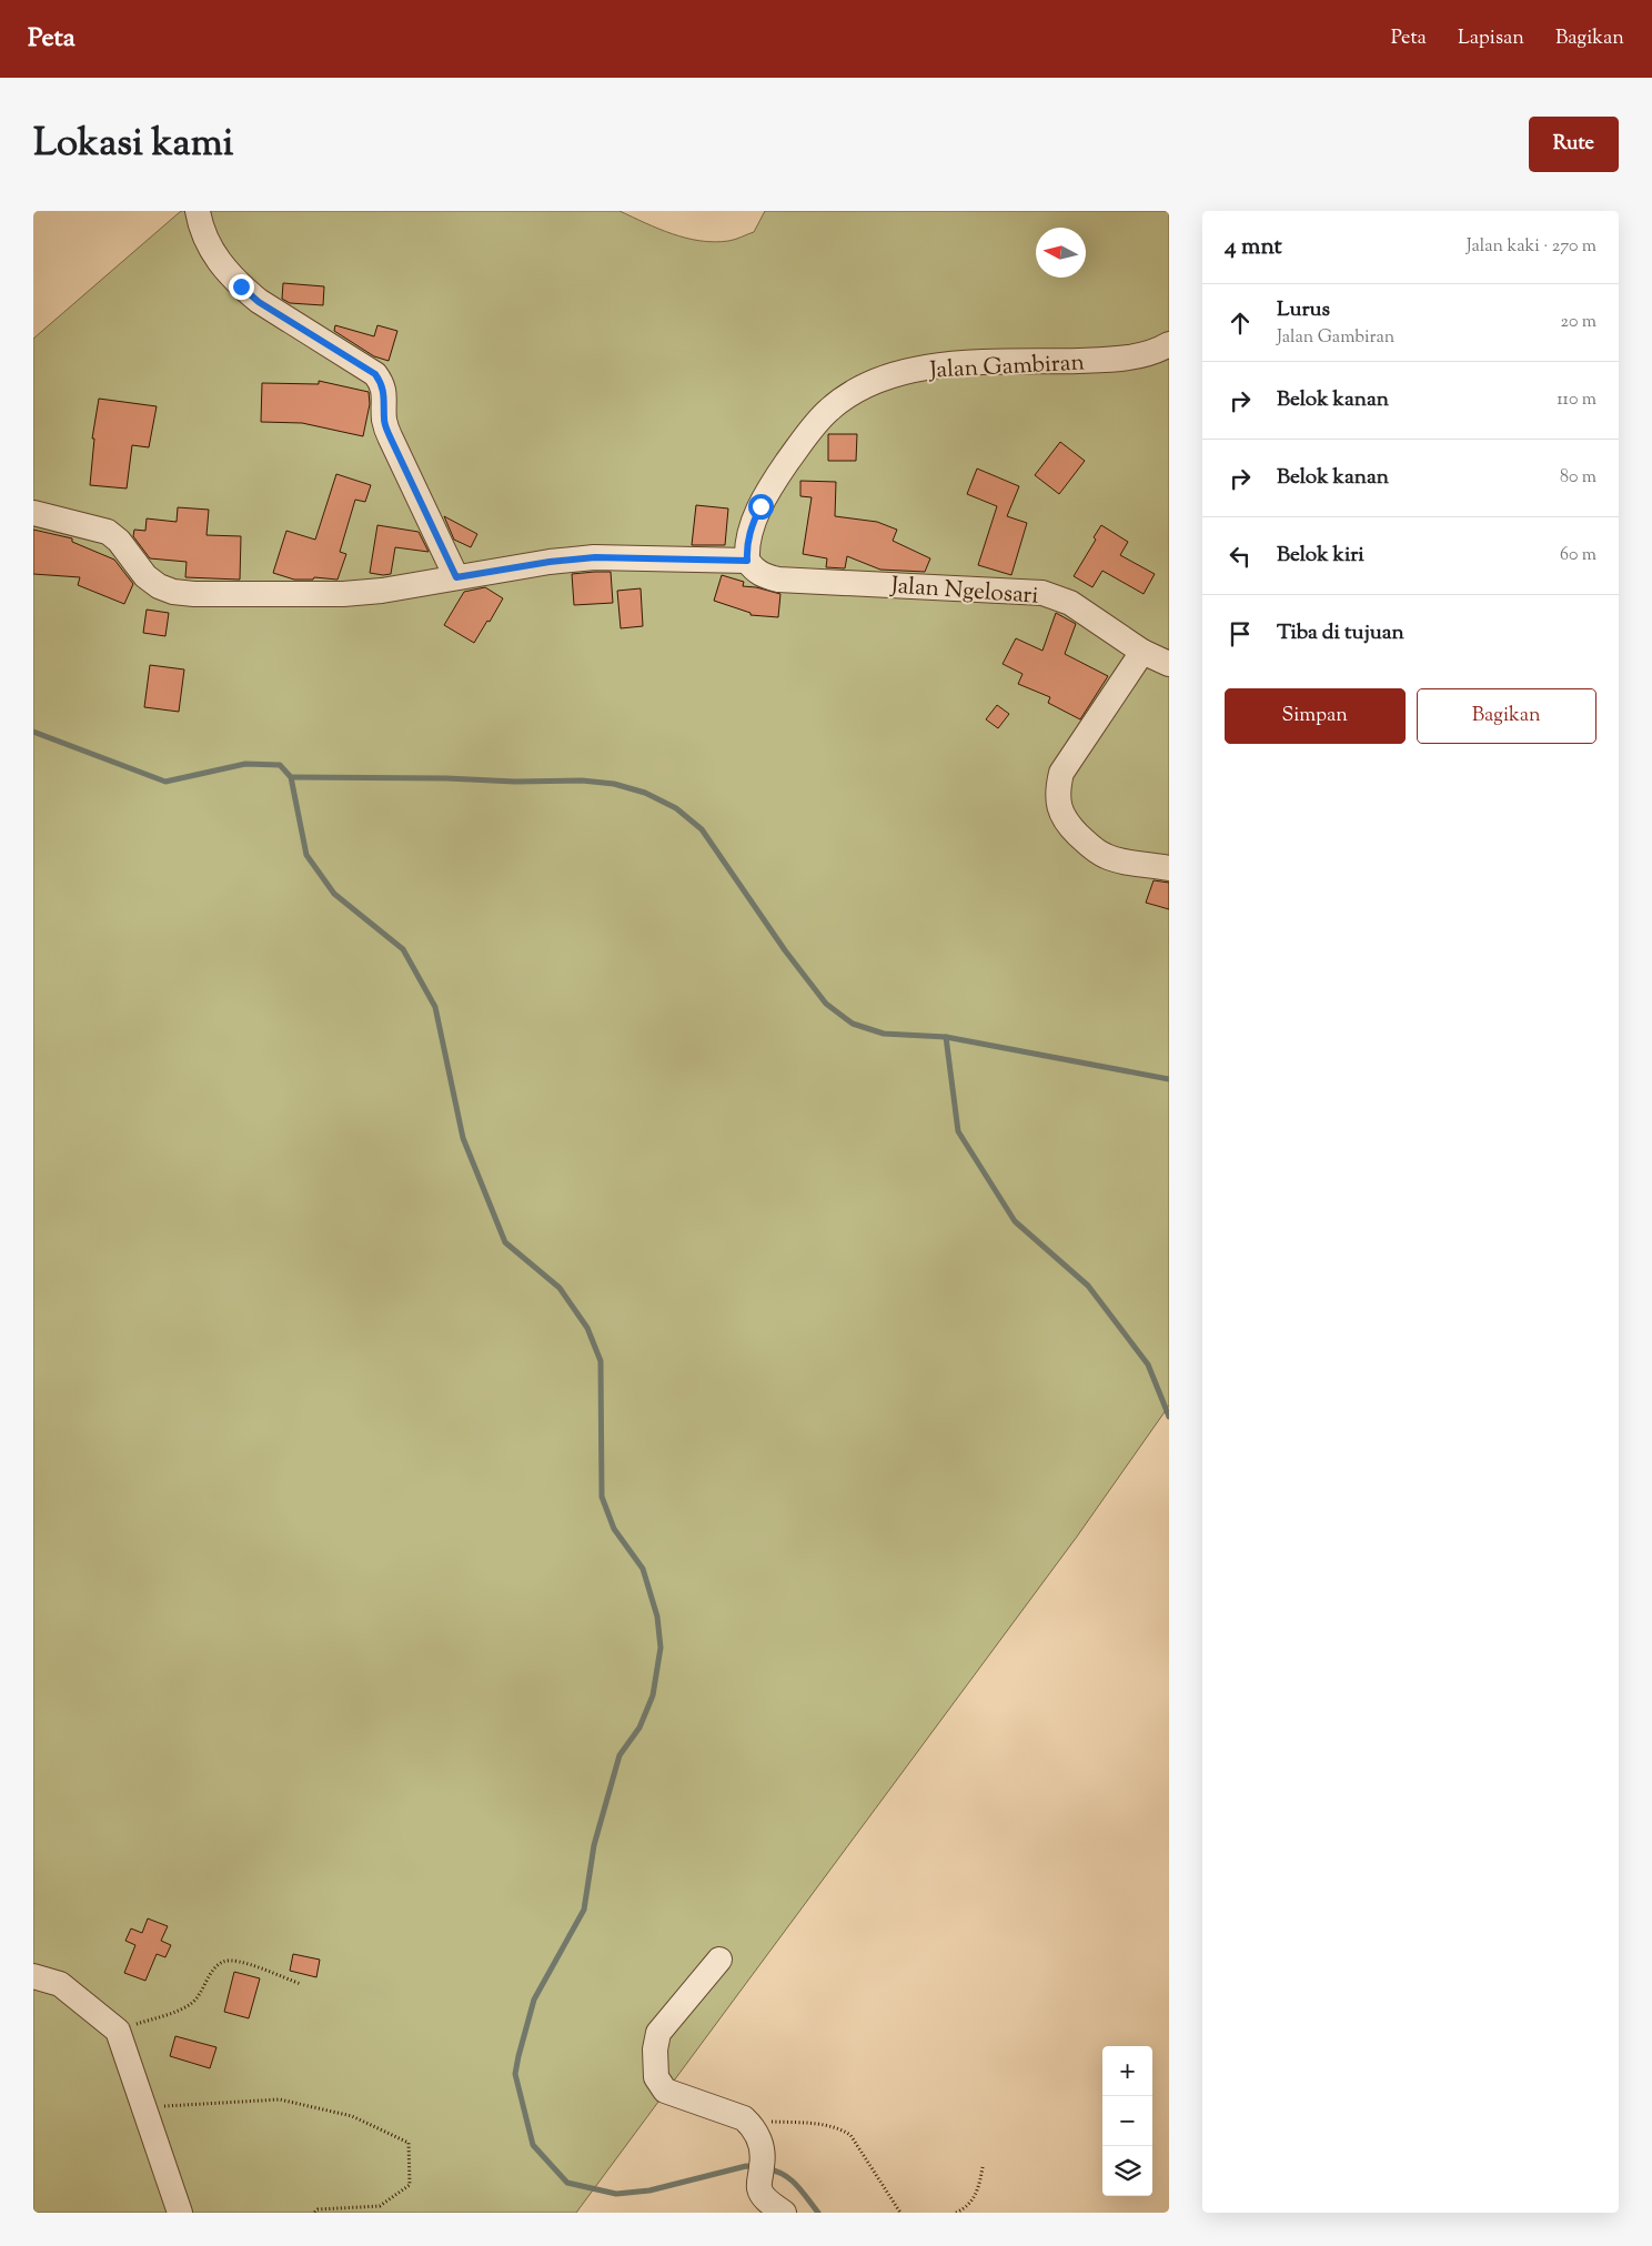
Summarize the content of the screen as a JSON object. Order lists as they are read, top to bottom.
{
  "streets": {
    "street": ["Jalan Gambiran", "Jalan Ngelosari"]
  },
  "crossings": [
    ["Jalan Gambiran", "Jalan Ngelosari"]
  ],
  "north": "left",
  "page": {
    "header": "Peta",
    "nav": ["Peta", "Lapisan", "Bagikan"],
    "title": "Lokasi kami",
    "buttons": [
      "Rute",
      ["Simpan", "Bagikan"]
    ],
    "heading": ["4 mnt", "Jalan kaki · 270 m"],
    "list": [
      ["Lurus", "Jalan Gambiran", "20 m"],
      ["Belok kanan", "110 m"],
      ["Belok kanan", "80 m"],
      ["Belok kiri", "60 m"],
      "Tiba di tujuan"
    ],
    "map_buttons": ["+", "−"]
  }
}
